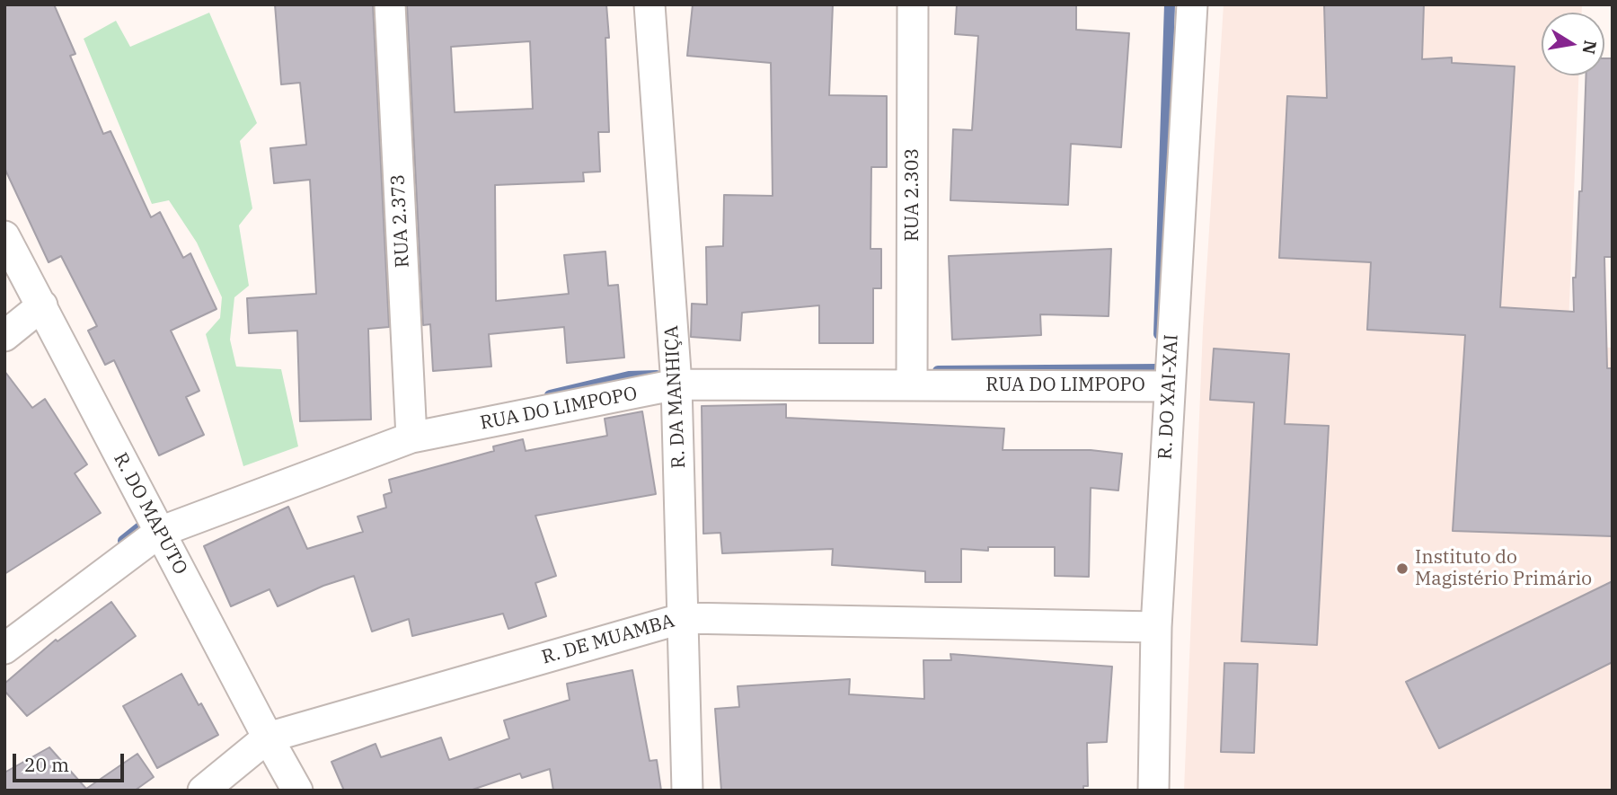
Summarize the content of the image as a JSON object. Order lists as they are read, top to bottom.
{
  "streets": {
    "street": [
      "RUA 2.303",
      "RUA 2.373",
      "RUA DO LIMPOPO",
      "R. DA MANHIÇA",
      "R. DO XAI-XAI",
      "R. DO MAPUTO",
      "R. DE MUAMBA"
    ]
  },
  "crossings": [
    ["RUA 2.303", "RUA DO LIMPOPO"],
    ["RUA 2.373", "RUA DO LIMPOPO"],
    ["RUA DO LIMPOPO", "R. DA MANHIÇA"],
    ["RUA DO LIMPOPO", "R. DO XAI-XAI"],
    ["RUA DO LIMPOPO", "R. DO MAPUTO"],
    ["R. DA MANHIÇA", "R. DE MUAMBA"],
    ["R. DO XAI-XAI", "R. DE MUAMBA"],
    ["R. DO MAPUTO", "R. DE MUAMBA"]
  ],
  "places": ["Instituto do Magistério Primário"],
  "scale_bar": "20 m",
  "north": "right"
}
